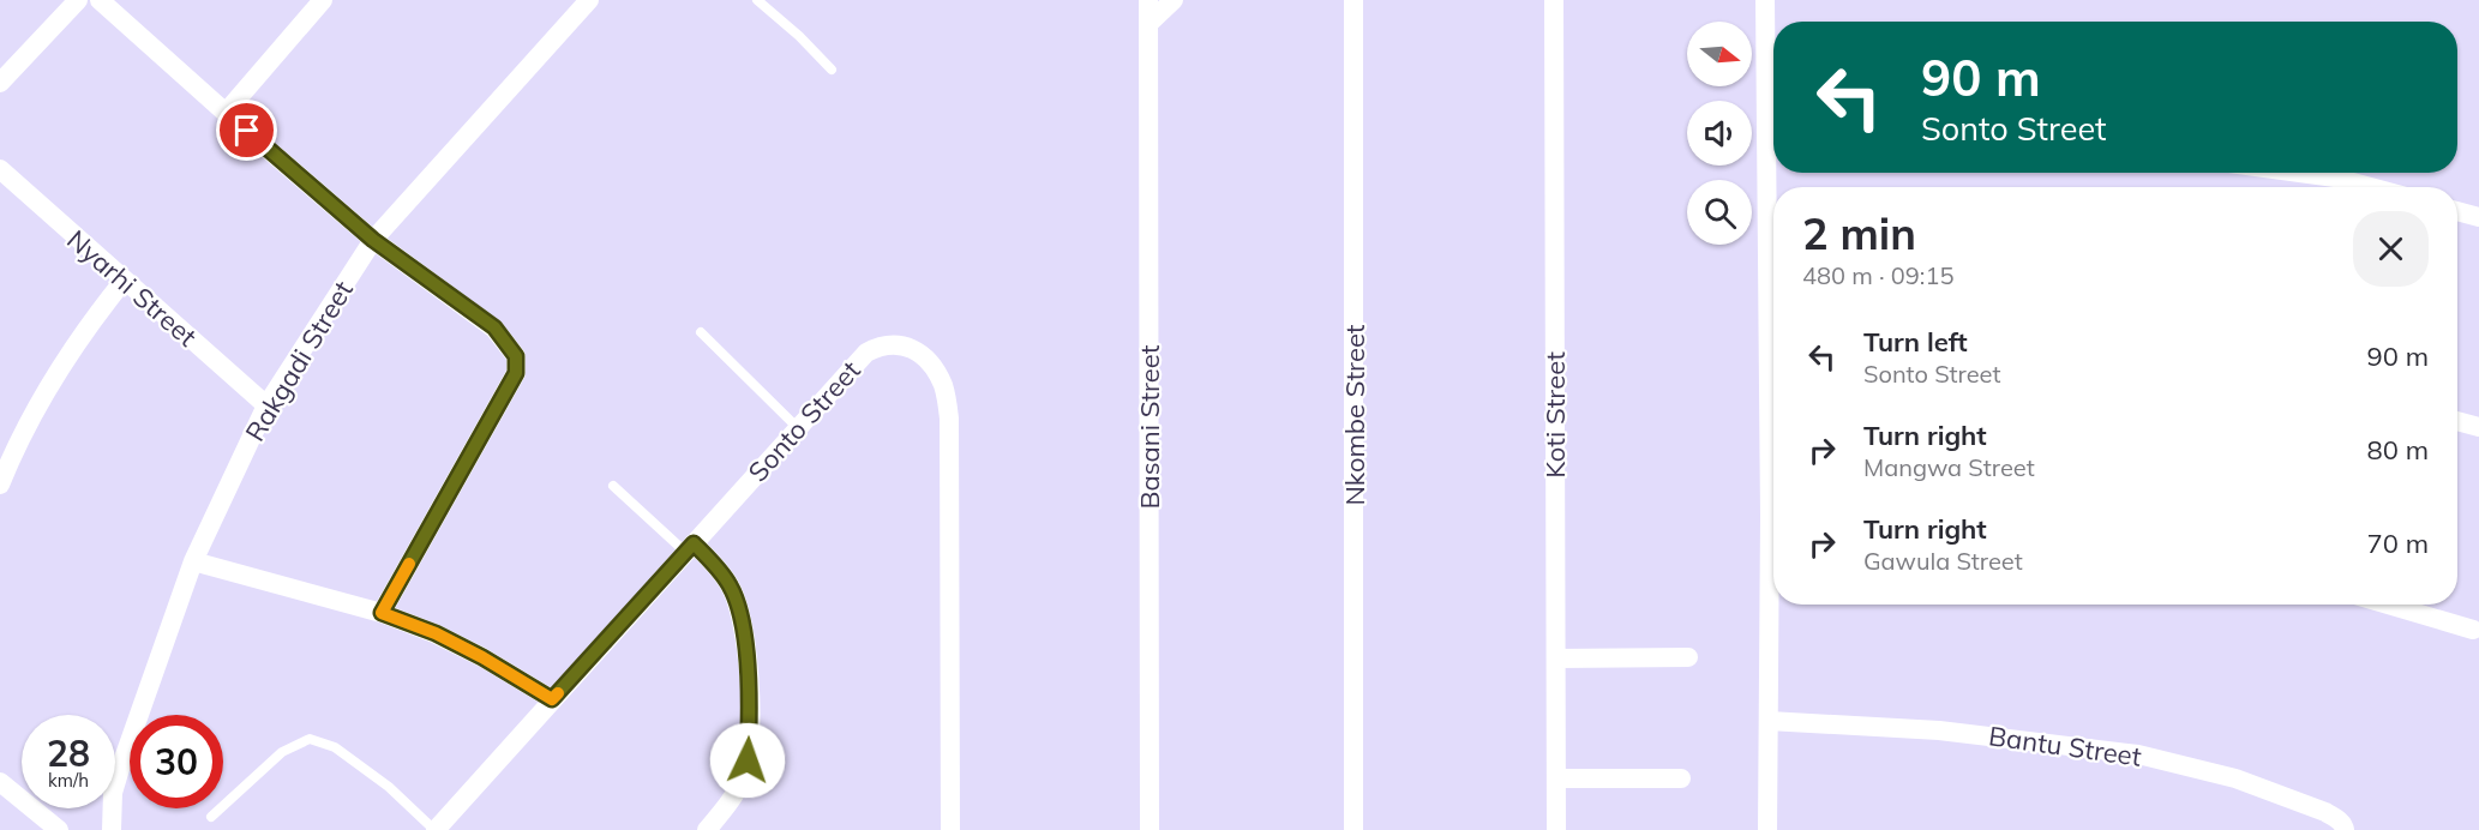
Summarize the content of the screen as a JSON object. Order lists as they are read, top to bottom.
{
  "streets": {
    "street": [
      "Nyarhi Street",
      "Rakgadi Street",
      "Nkombe Street",
      "Koti Street",
      "Sonto Street",
      "Basani Street",
      "Bantu Street"
    ]
  },
  "crossings": [
    ["Nyarhi Street", "Rakgadi Street"]
  ],
  "north": "right",
  "page": {
    "turn": ["90 m", "Sonto Street"],
    "heading": ["2 min", "480 m · 09:15"],
    "list": [
      {
        "name": "Turn left",
        "note": "Sonto Street",
        "value": "90 m"
      },
      {
        "name": "Turn right",
        "note": "Mangwa Street",
        "value": "80 m"
      },
      {
        "name": "Turn right",
        "note": "Gawula Street",
        "value": "70 m"
      }
    ],
    "speed": "28 km/h",
    "limit": "30"
  }
}
